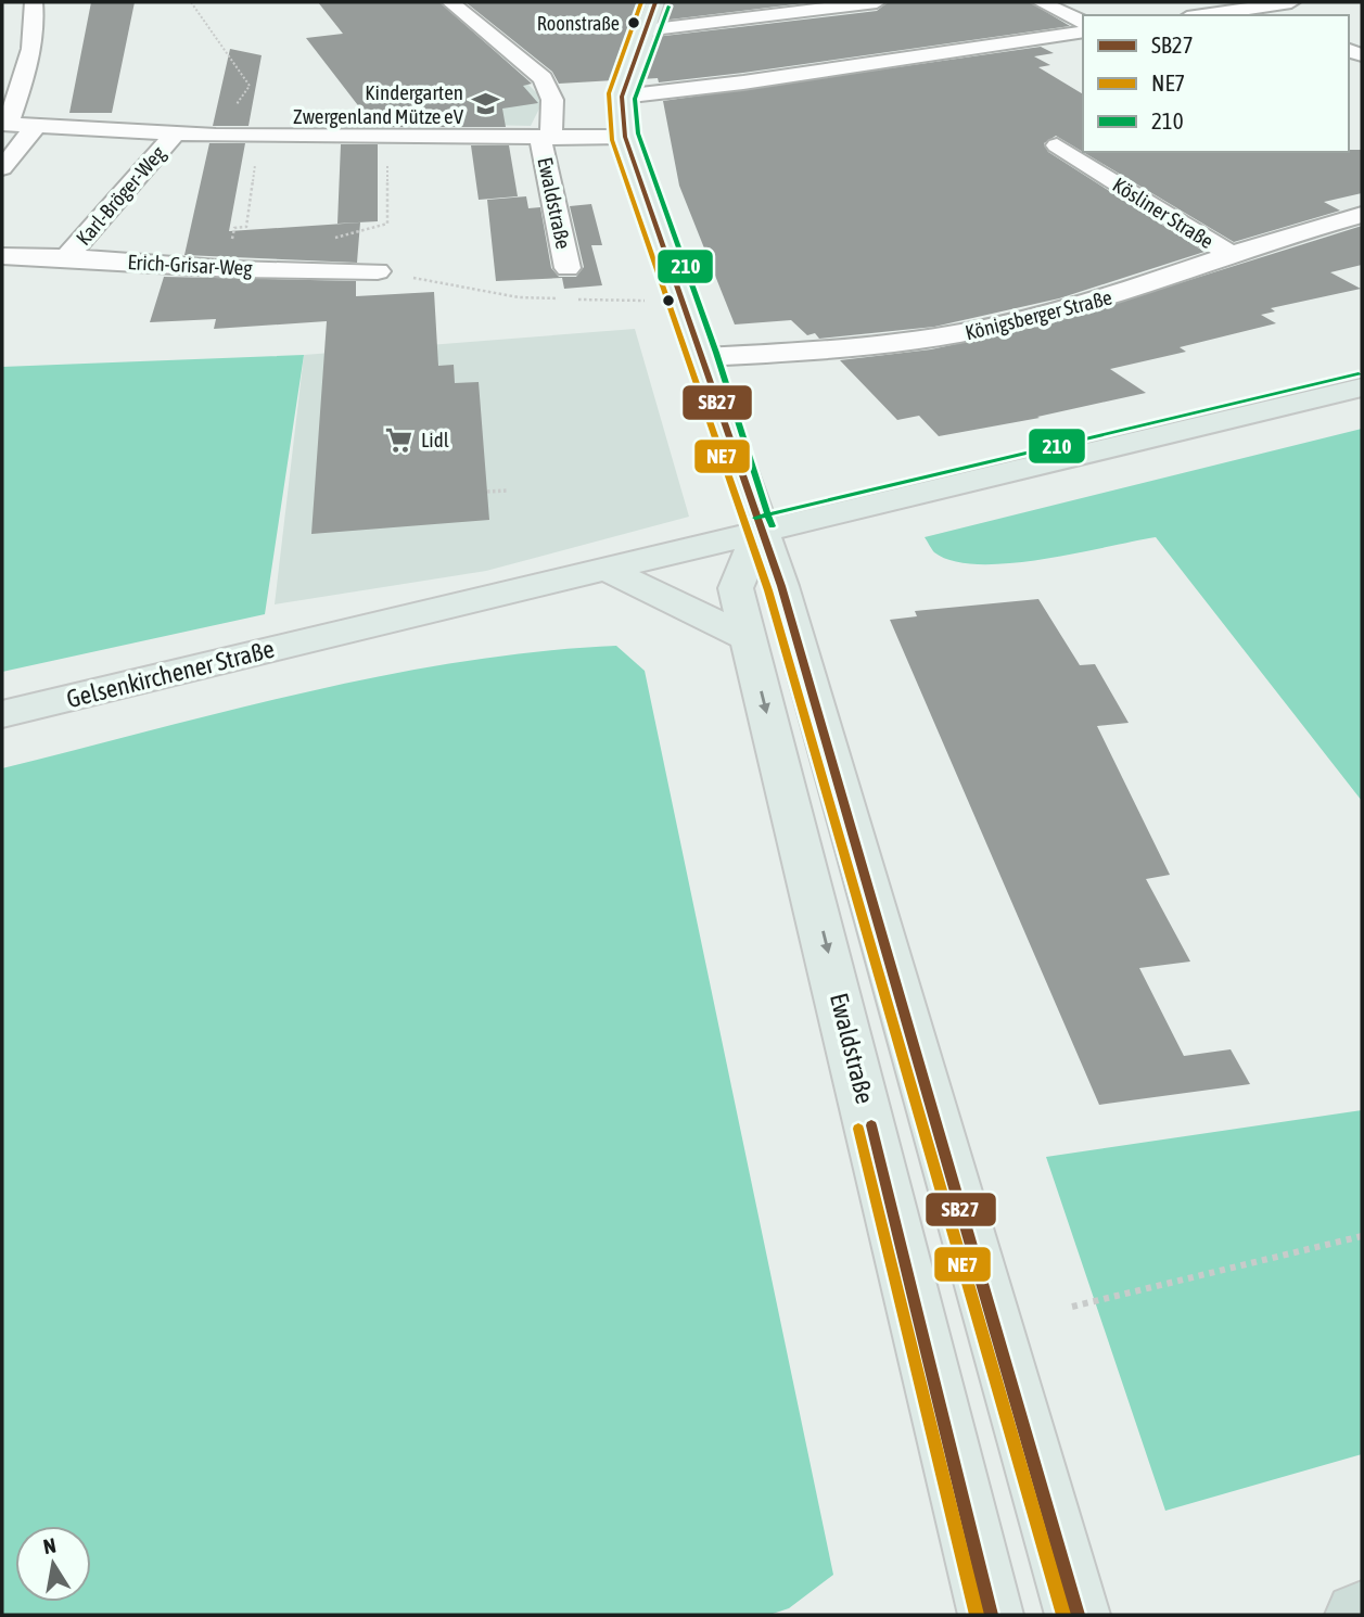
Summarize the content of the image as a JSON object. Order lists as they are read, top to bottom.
{
  "streets": {
    "main road": ["Ewaldstraße", "Gelsenkirchener Straße"],
    "street": [
      "Karl-Bröger-Weg",
      "Kösliner Straße",
      "Erich-Grisar-Weg",
      "Königsberger Straße"
    ]
  },
  "crossings": [
    ["Karl-Bröger-Weg", "Erich-Grisar-Weg"],
    ["Ewaldstraße", "Gelsenkirchener Straße"],
    ["Kösliner Straße", "Königsberger Straße"]
  ],
  "one_way": ["Ewaldstraße"],
  "places": {
    "other": ["Roonstraße"],
    "school or university": ["Kindergarten Zwergenland Mütze eV"],
    "supermarket": ["Lidl"]
  },
  "lines": ["transit line SB27", "transit line NE7", "transit line 210"],
  "legend": ["SB27", "NE7", "210"],
  "north": "top"
}
